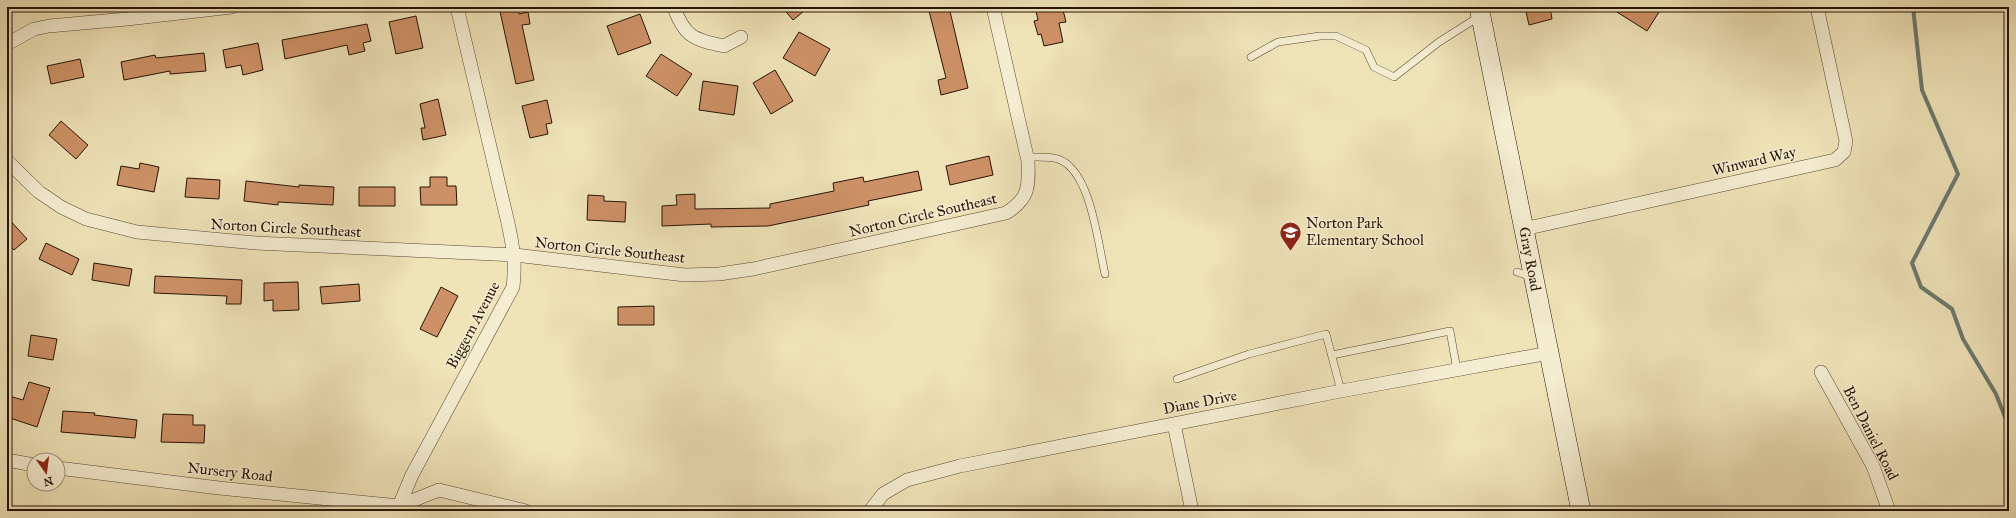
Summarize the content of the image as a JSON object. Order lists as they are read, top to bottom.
{
  "streets": {
    "street": [
      "Winward Way",
      "Norton Circle Southeast",
      "Gray Road",
      "Biggern Avenue",
      "Diane Drive",
      "Ben Daniel Road",
      "Nursery Road"
    ]
  },
  "crossings": [
    ["Winward Way", "Gray Road"],
    ["Norton Circle Southeast", "Biggern Avenue"],
    ["Gray Road", "Diane Drive"],
    ["Biggern Avenue", "Nursery Road"]
  ],
  "places": {
    "school or university": ["Norton Park Elementary School"]
  },
  "north": "bottom"
}
